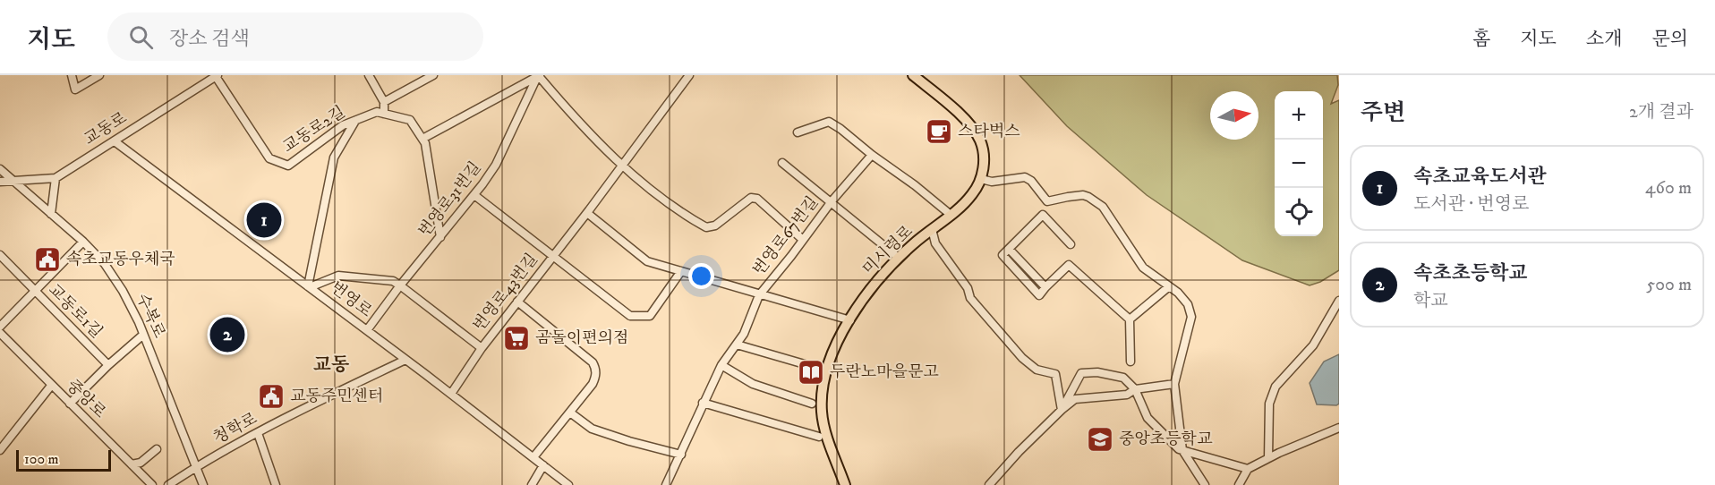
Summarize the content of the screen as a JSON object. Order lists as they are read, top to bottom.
{
  "streets": {
    "main road": ["미시령로"],
    "street": [
      "교동로",
      "교동로2길",
      "번영로31번길",
      "번영로67번길",
      "번영로43번길",
      "번영로",
      "교동로1길",
      "수복로",
      "중앙로",
      "청학로"
    ]
  },
  "crossings": [
    ["교동로", "교동로2길"],
    ["교동로", "번영로"],
    ["교동로", "수복로"],
    ["번영로31번길", "번영로"],
    ["번영로43번길", "번영로"],
    ["번영로", "청학로"],
    ["수복로", "청학로"]
  ],
  "districts": ["교동"],
  "places": {
    "cafe": ["스타벅스"],
    "public building": ["속초교동우체국", "교동주민센터"],
    "supermarket": ["곰돌이편의점"],
    "library": ["두란노마을문고"],
    "school or university": ["중앙초등학교"]
  },
  "scale_bar": "100 m",
  "north": "right",
  "page": {
    "header": "지도",
    "search": "장소 검색",
    "nav": [
      "홈",
      "지도",
      "소개",
      "문의"
    ],
    "heading": ["주변", "2개 결과"],
    "map_buttons": ["+", "−"],
    "list": [
      {
        "mark": "1",
        "name": "속초교육도서관",
        "note": "도서관 · 번영로",
        "value": "460 m"
      },
      {
        "mark": "2",
        "name": "속초초등학교",
        "note": "학교",
        "value": "500 m"
      }
    ],
    "pins": ["1", "2"],
    "scale": "100 m"
  }
}
